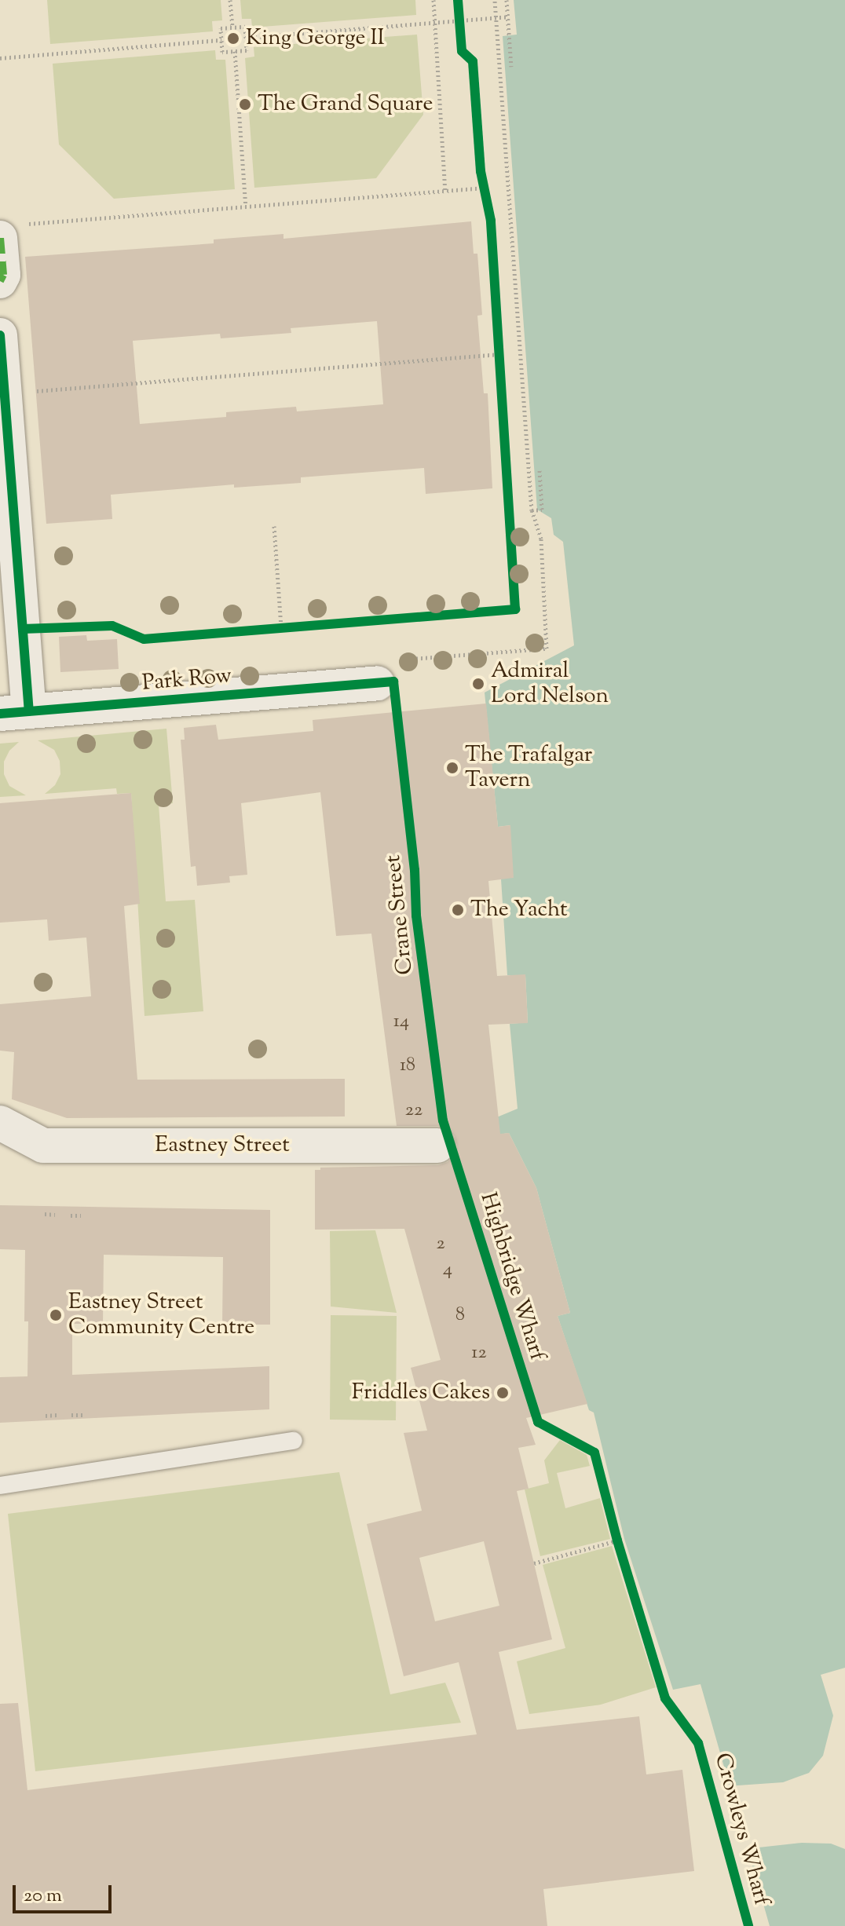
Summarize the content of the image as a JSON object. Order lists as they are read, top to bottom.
{
  "streets": {
    "street": ["Park Row", "Eastney Street"],
    "cycle path": ["Crane Street"]
  },
  "places": [
    "King George II",
    "The Grand Square",
    "Admiral Lord Nelson",
    "The Trafalgar Tavern",
    "The Yacht",
    "Eastney Street Community Centre",
    "Friddles Cakes"
  ],
  "house_numbers": [
    "14",
    "18",
    "22",
    "2",
    "4",
    "8",
    "12"
  ],
  "scale_bar": "20 m"
}
